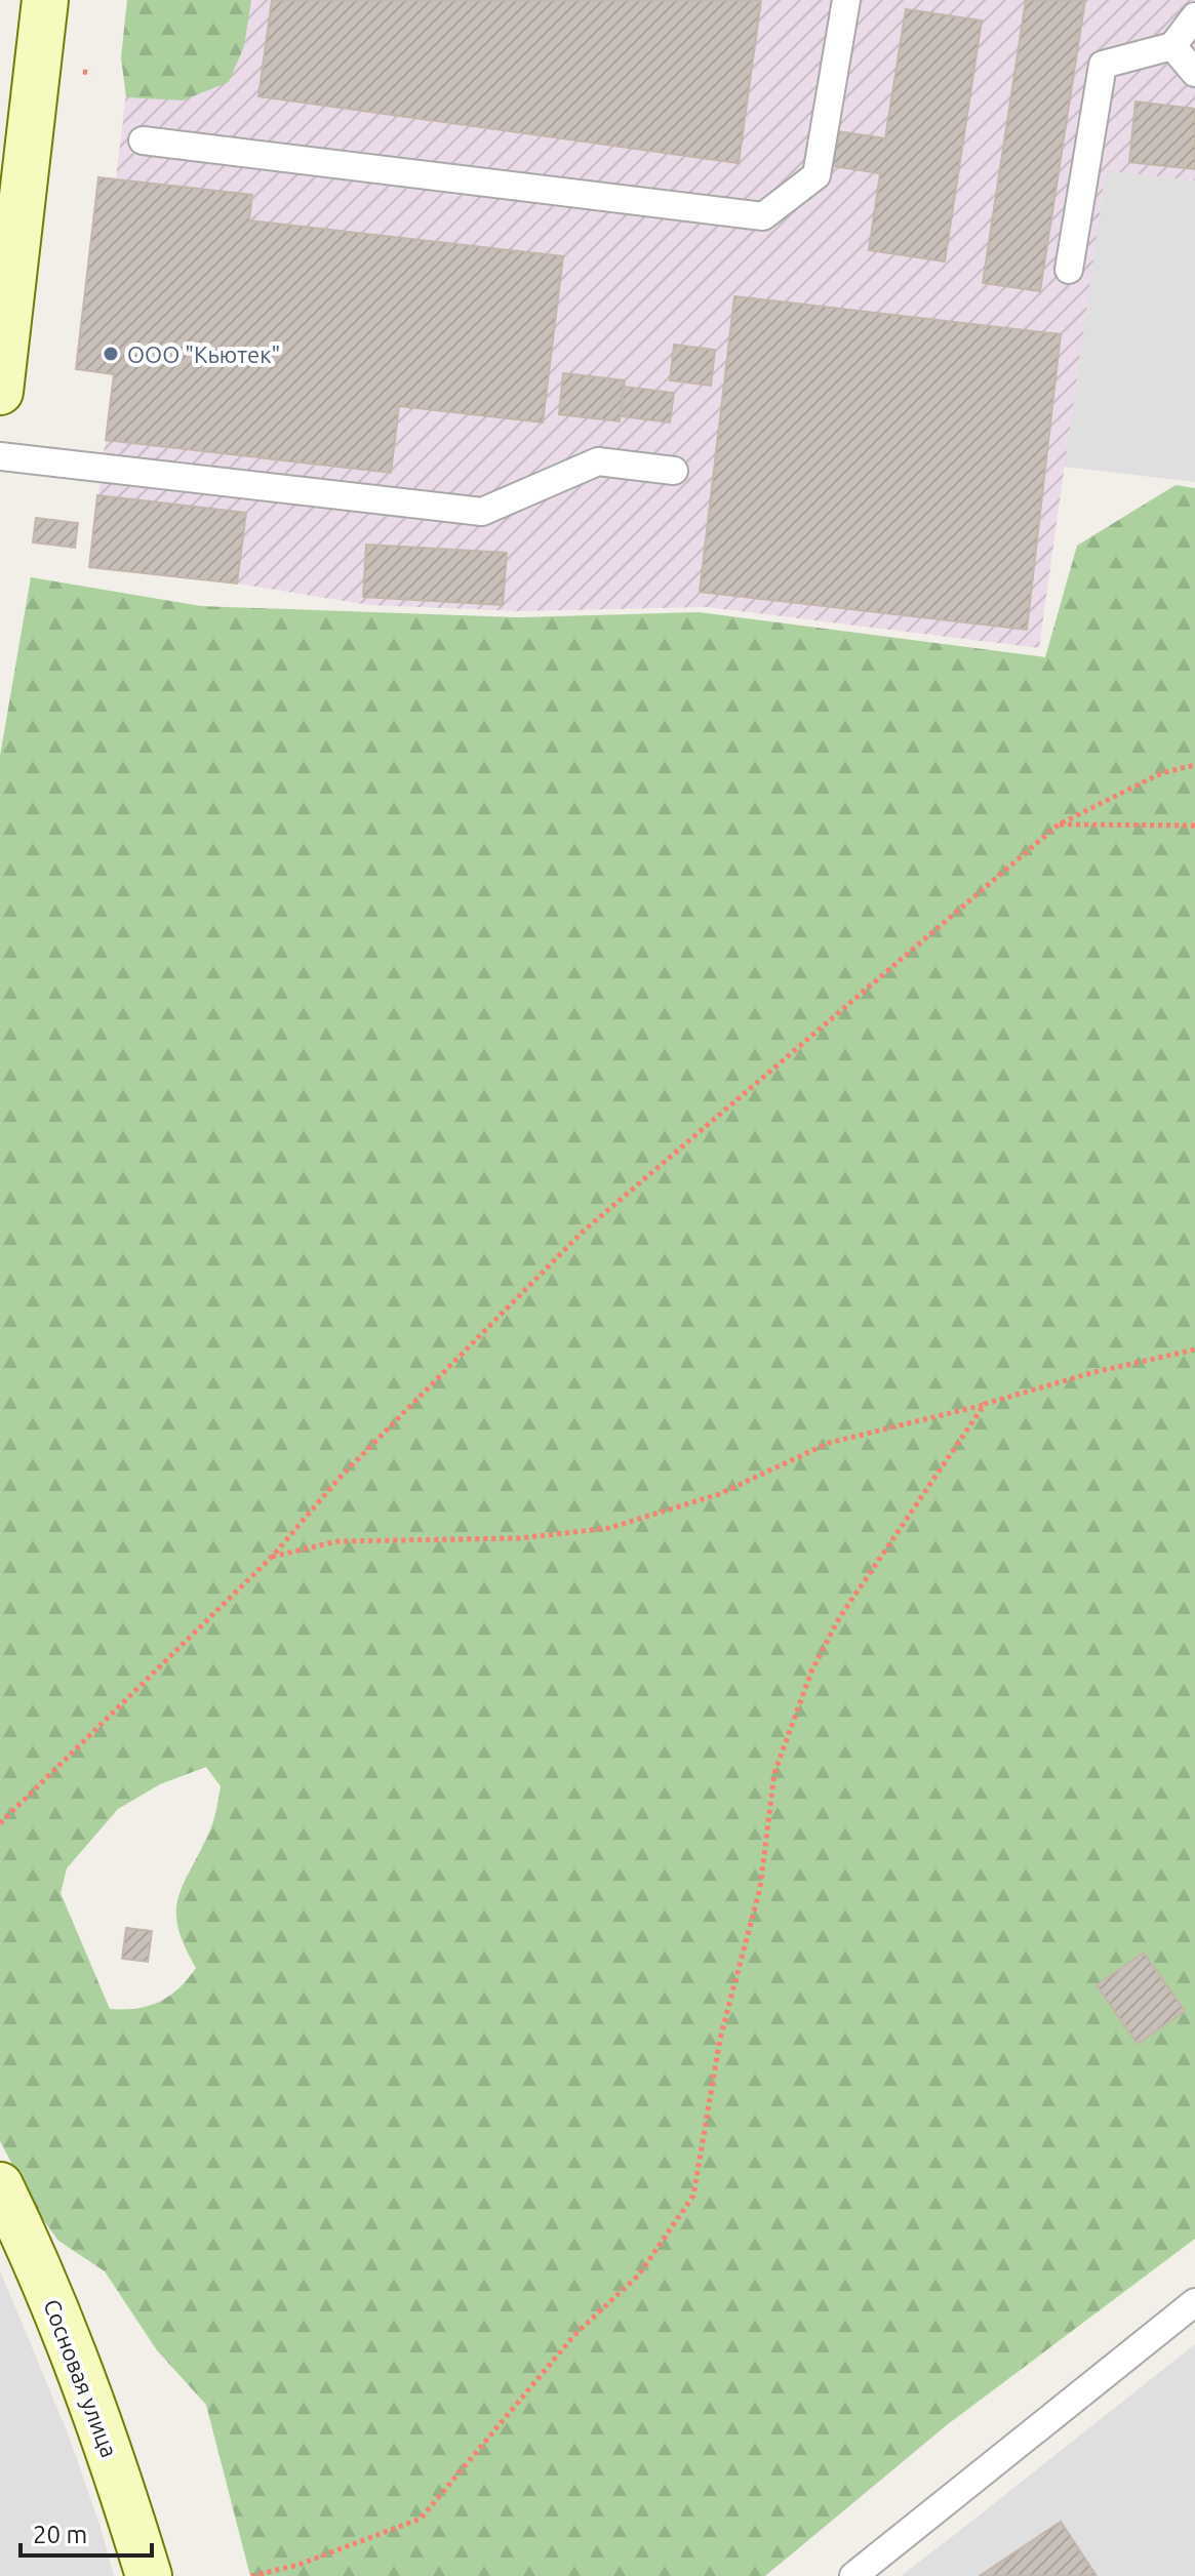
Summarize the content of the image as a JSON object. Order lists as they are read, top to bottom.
{
  "streets": {
    "street": ["Сосновая улица"]
  },
  "places": ["ООО \"Кьютек\""],
  "scale_bar": "20 m"
}
